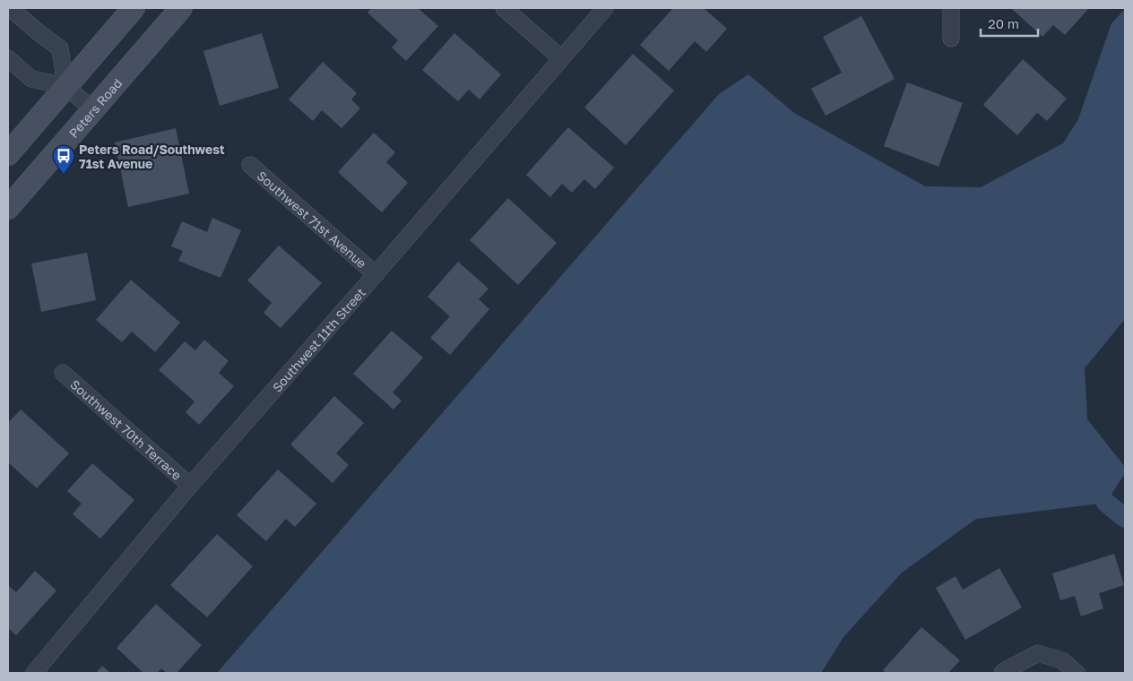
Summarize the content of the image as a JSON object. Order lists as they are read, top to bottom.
{
  "streets": {
    "main road": ["Peters Road"],
    "street": ["Southwest 71st Avenue", "Southwest 11th Street", "Southwest 70th Terrace"]
  },
  "crossings": [
    ["Southwest 71st Avenue", "Southwest 11th Street"],
    ["Southwest 11th Street", "Southwest 70th Terrace"]
  ],
  "places": {
    "bus stop": ["Peters Road/Southwest 71st Avenue"]
  },
  "scale_bar": "20 m"
}
